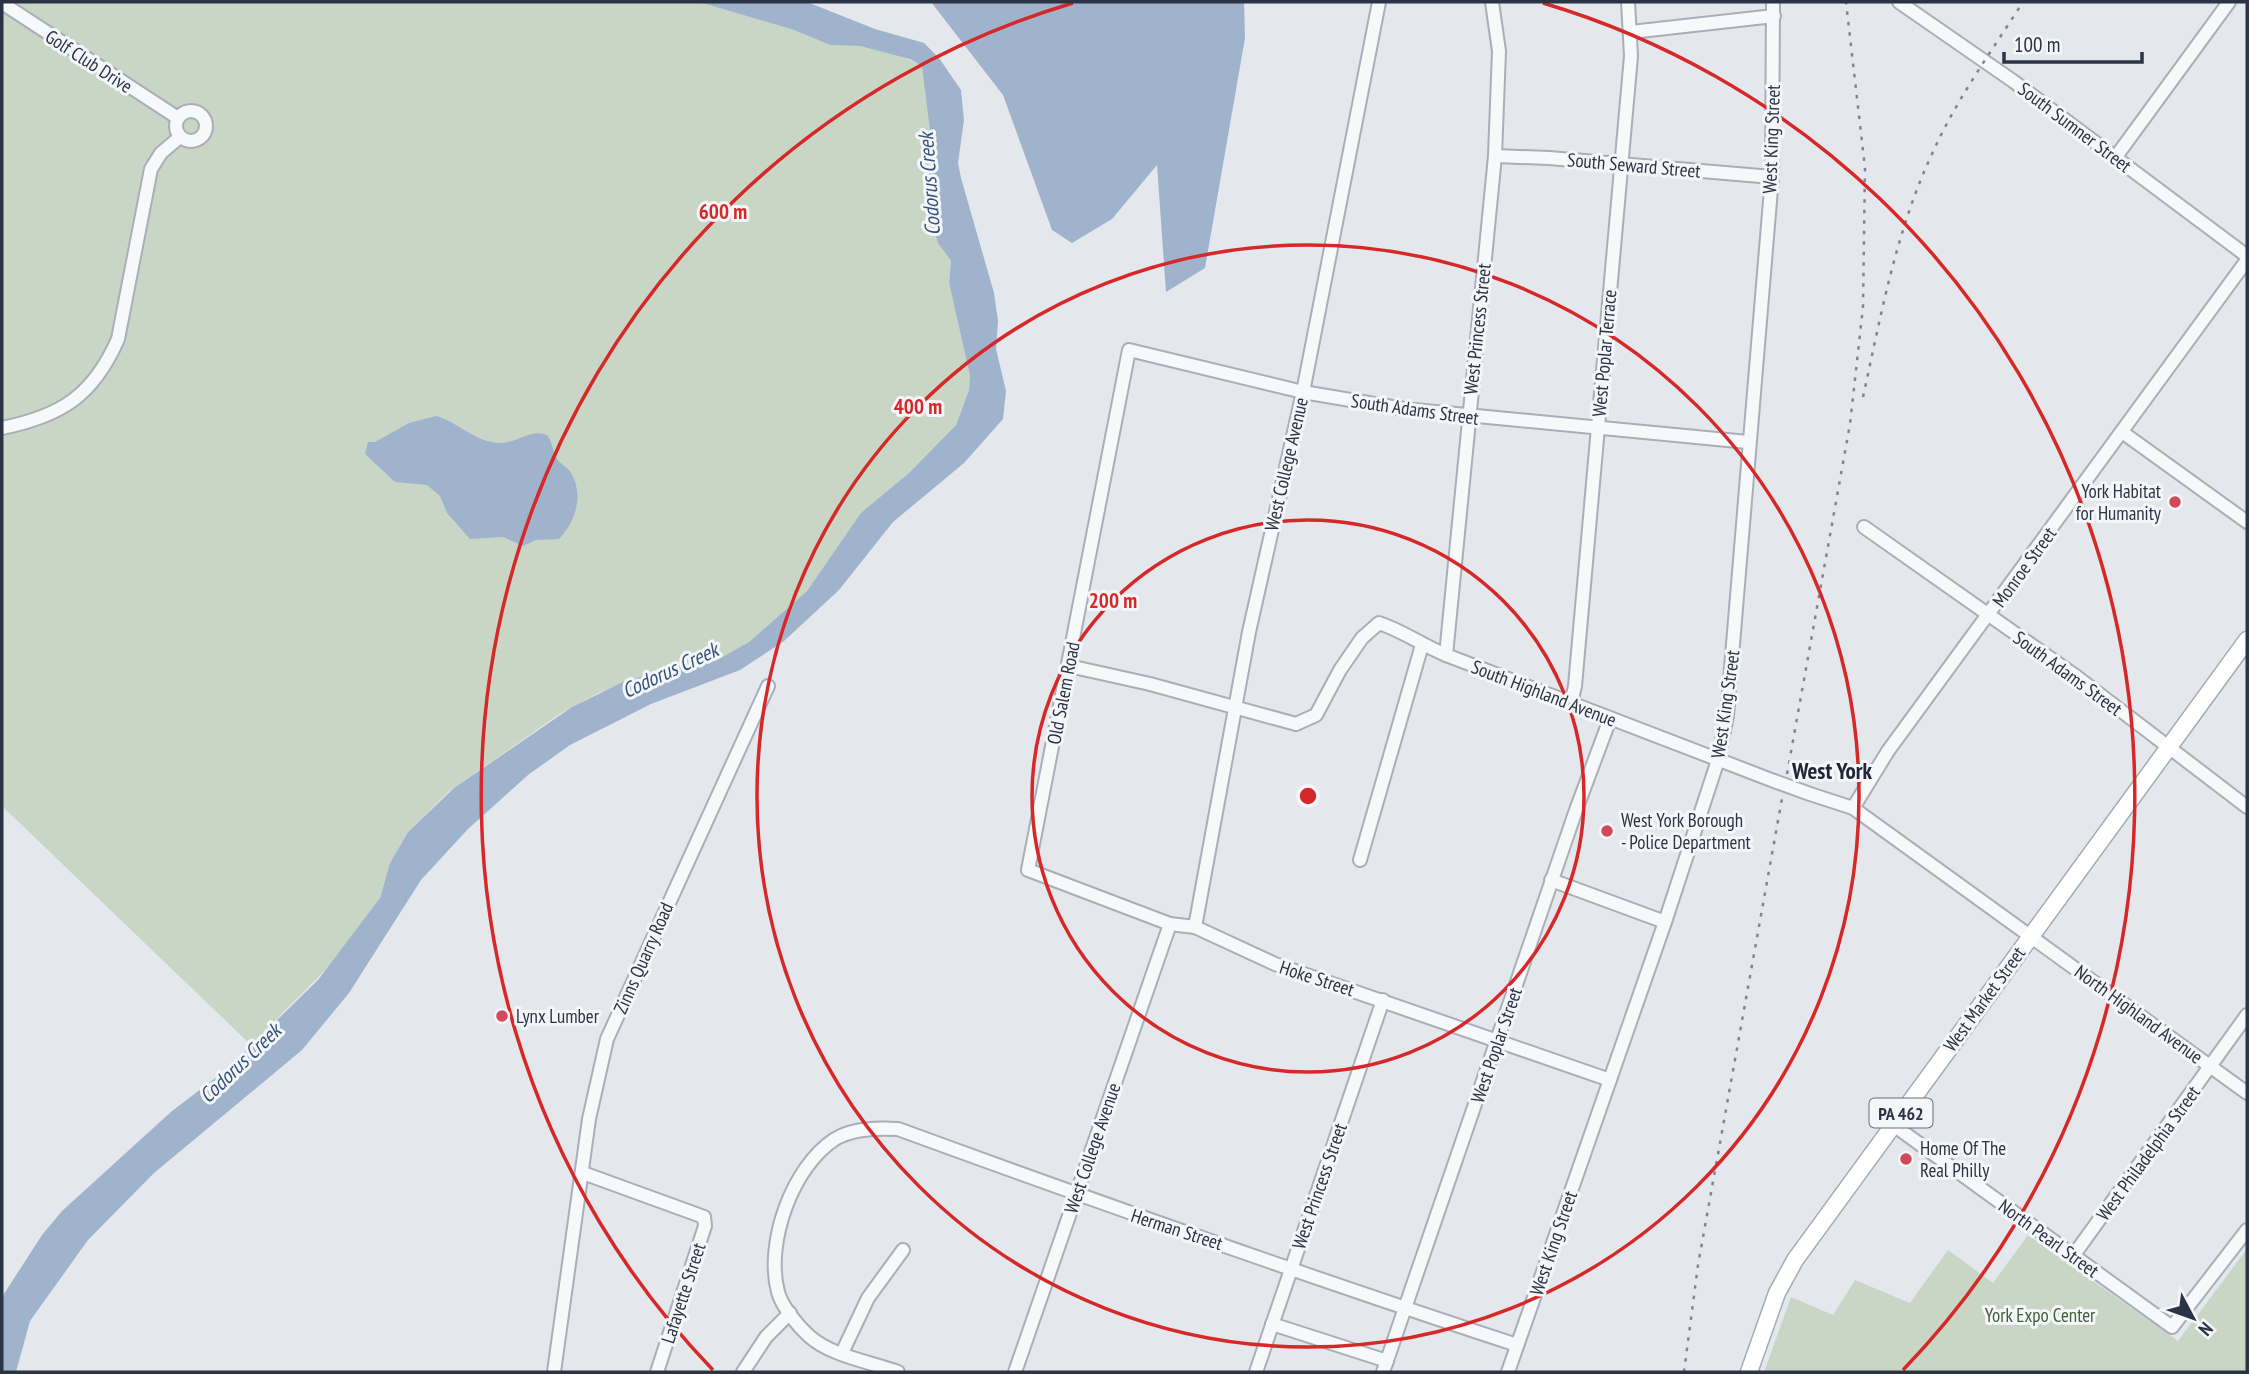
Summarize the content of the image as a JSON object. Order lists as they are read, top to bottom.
{
  "streets": {
    "main road": ["West Market Street", "PA 462"],
    "street": [
      "Golf Club Drive",
      "South Sumner Street",
      "West King Street",
      "South Seward Street",
      "West Princess Street",
      "West Poplar Terrace",
      "South Adams Street",
      "West College Avenue",
      "Monroe Street",
      "Old Salem Road",
      "South Highland Avenue",
      "Zinns Quarry Road",
      "Hoke Street",
      "North Highland Avenue",
      "West Poplar Street",
      "West Philadelphia Street",
      "Herman Street",
      "North Pearl Street",
      "Lafayette Street"
    ]
  },
  "crossings": [
    ["South Sumner Street", "Monroe Street"],
    ["West King Street", "South Seward Street"],
    ["West King Street", "South Adams Street"],
    ["West King Street", "South Highland Avenue"],
    ["West King Street", "Hoke Street"],
    ["West King Street", "Herman Street"],
    ["South Seward Street", "West Princess Street"],
    ["South Seward Street", "West Poplar Terrace"],
    ["West Princess Street", "South Adams Street"],
    ["West Princess Street", "South Highland Avenue"],
    ["West Princess Street", "Hoke Street"],
    ["West Princess Street", "Herman Street"],
    ["West Poplar Terrace", "South Adams Street"],
    ["West Poplar Terrace", "South Highland Avenue"],
    ["South Adams Street", "West College Avenue"],
    ["South Adams Street", "Monroe Street"],
    ["South Adams Street", "Old Salem Road"],
    ["South Adams Street", "West Market Street"],
    ["West College Avenue", "South Highland Avenue"],
    ["West College Avenue", "Hoke Street"],
    ["West College Avenue", "Herman Street"],
    ["Monroe Street", "South Highland Avenue"],
    ["Old Salem Road", "South Highland Avenue"],
    ["Old Salem Road", "Hoke Street"],
    ["South Highland Avenue", "West Market Street"],
    ["South Highland Avenue", "North Highland Avenue"],
    ["South Highland Avenue", "West Poplar Street"],
    ["Zinns Quarry Road", "Lafayette Street"],
    ["Hoke Street", "West Poplar Street"],
    ["West Market Street", "North Highland Avenue"],
    ["West Market Street", "North Pearl Street"],
    ["North Highland Avenue", "West Philadelphia Street"],
    ["West Poplar Street", "Herman Street"],
    ["West Philadelphia Street", "North Pearl Street"]
  ],
  "districts": ["West York"],
  "water": ["Codorus Creek"],
  "parks": ["York Expo Center"],
  "places": [
    "York Habitat for Humanity",
    "West York Borough - Police Department",
    "Lynx Lumber",
    "Home Of The Real Philly"
  ],
  "scale_bar": "100 m",
  "north": "bottom right",
  "rings": ["600 m", "400 m", "200 m"]
}
